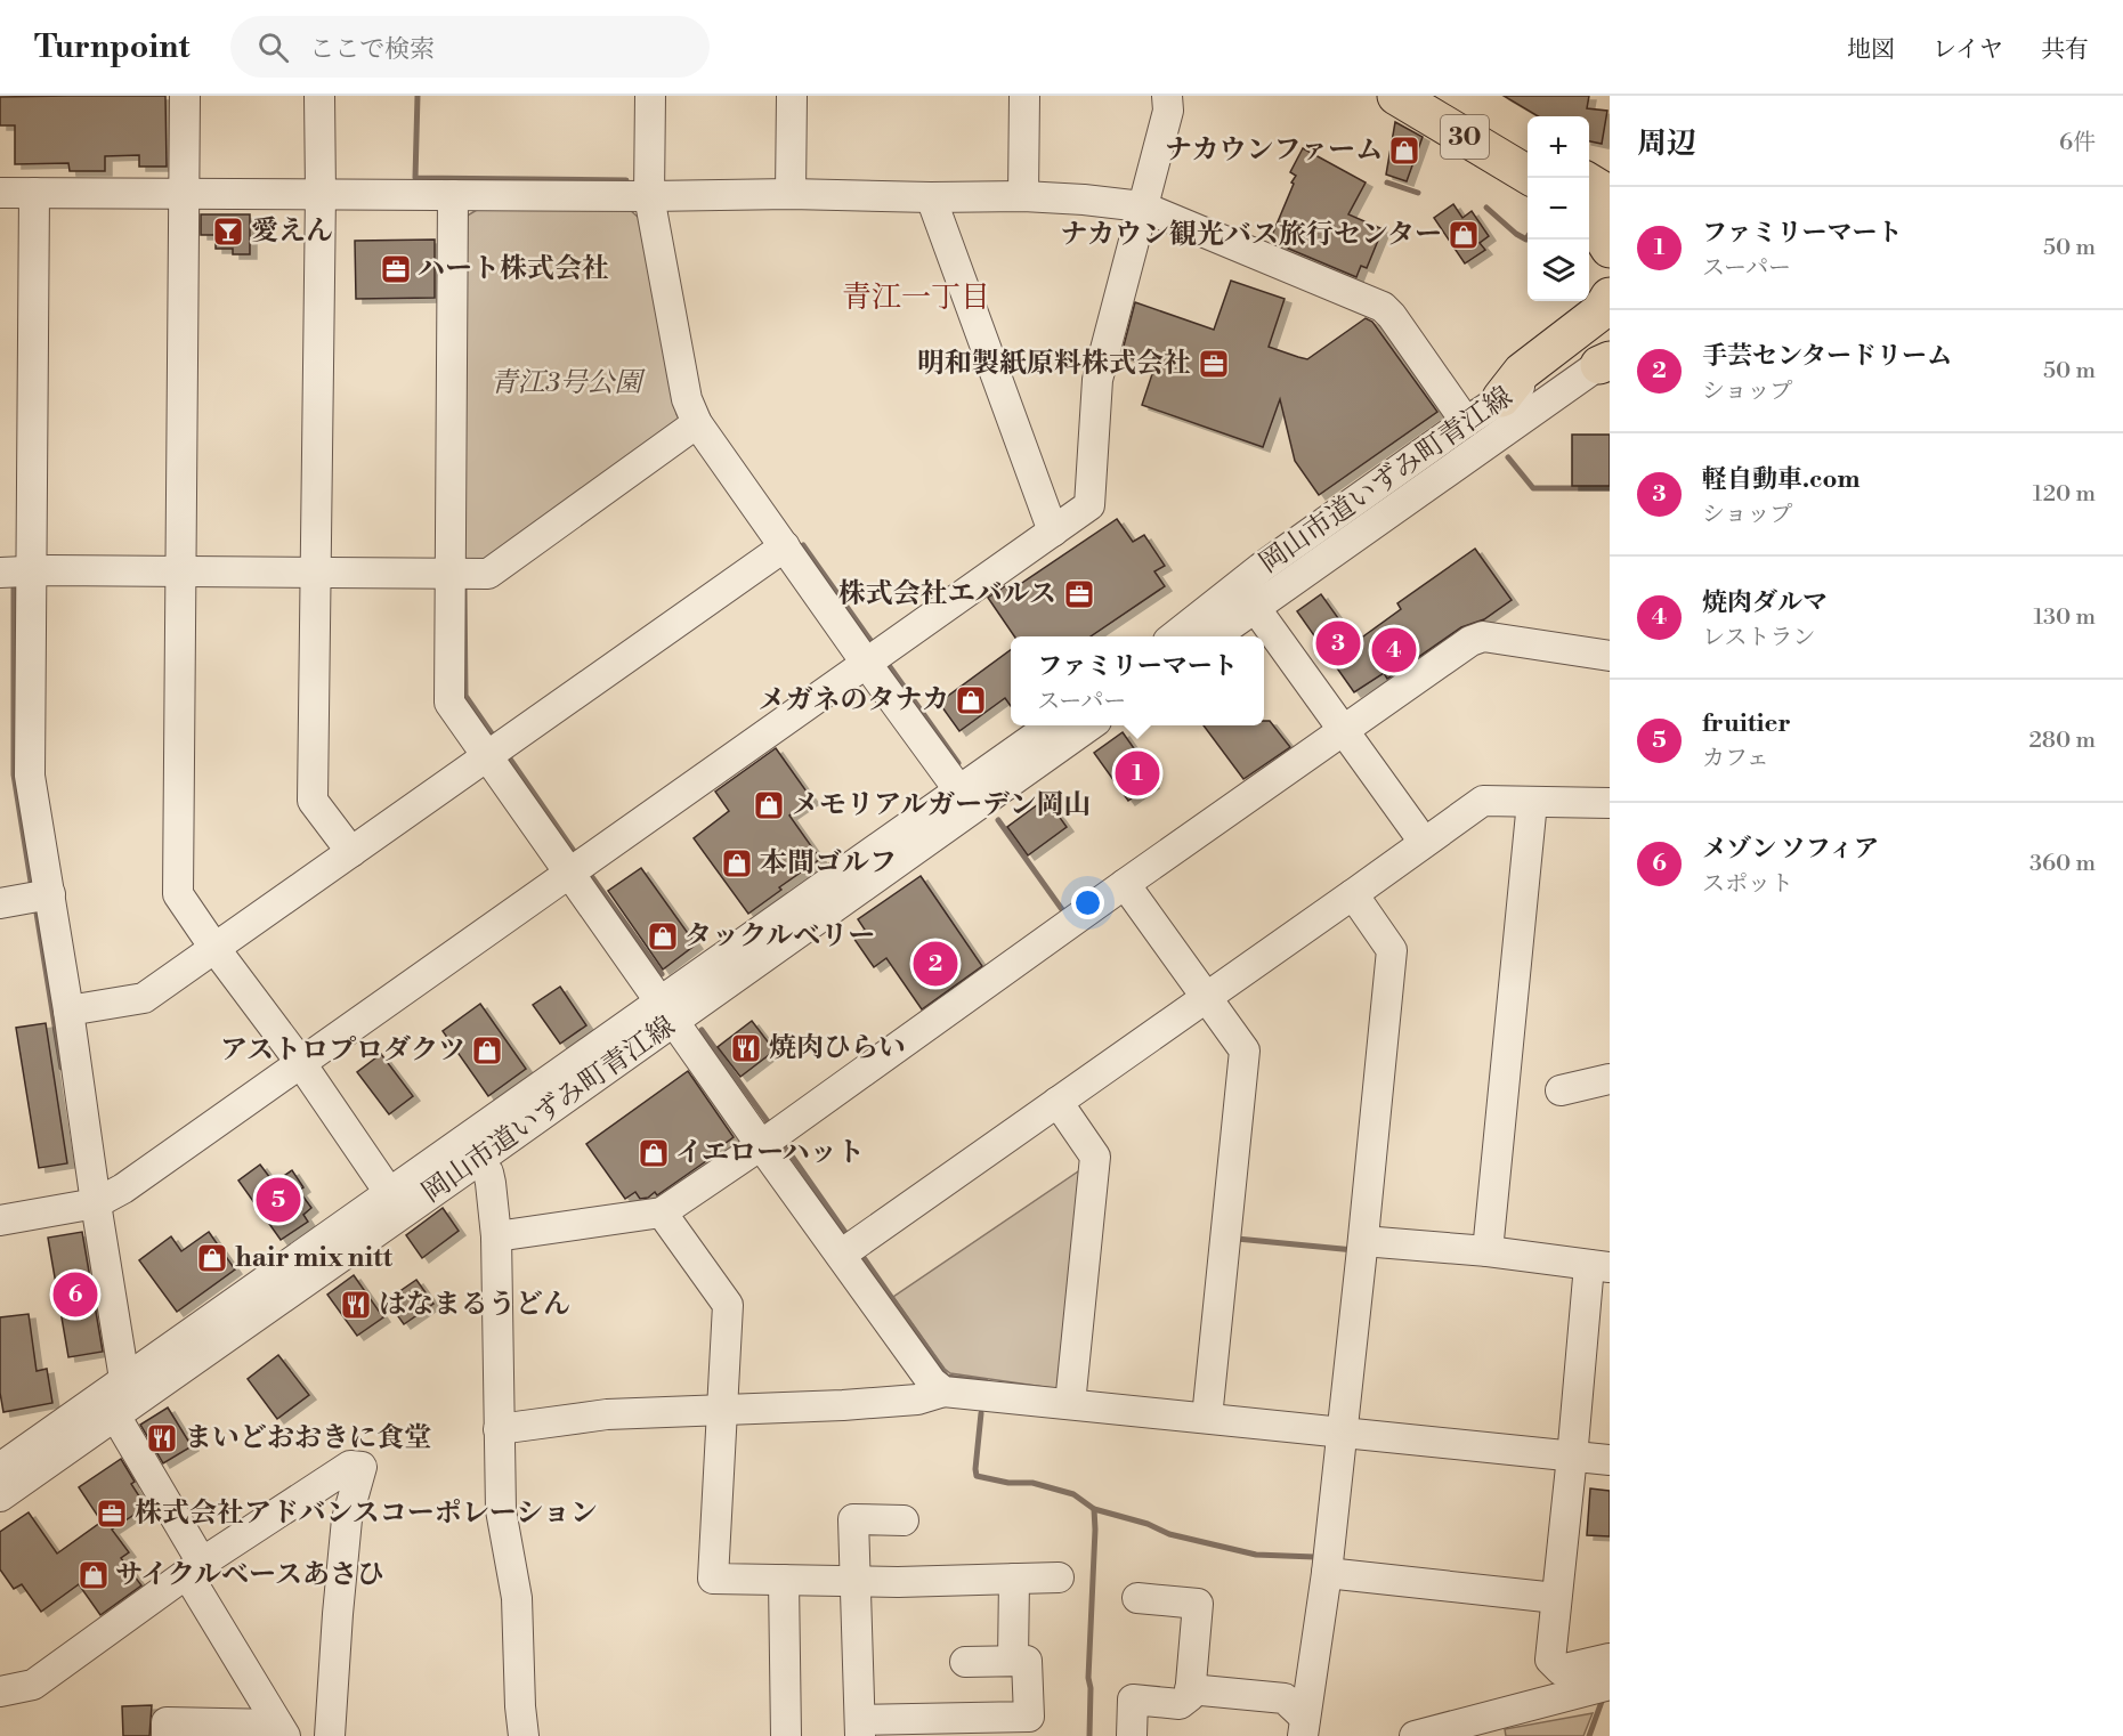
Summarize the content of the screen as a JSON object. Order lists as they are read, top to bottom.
{
  "streets": {
    "highway": ["30"],
    "street": ["岡山市道いずみ町青江線"]
  },
  "districts": ["青江一丁目"],
  "parks": ["青江3号公園"],
  "places": {
    "shop": [
      "ナカウンファーム",
      "ナカウン観光バス旅行センター",
      "メガネのタナカ",
      "メモリアルガーデン岡山",
      "本間ゴルフ",
      "タックルベリー",
      "アストロプロダクツ",
      "イエローハット",
      "hair mix nitt",
      "サイクルベースあさひ"
    ],
    "bar": ["愛えん"],
    "office": [
      "ハート株式会社",
      "明和製紙原料株式会社",
      "株式会社エバルス",
      "株式会社アドバンスコーポレーション"
    ],
    "restaurant": ["焼肉ひらい", "はなまるうどん", "まいどおおきに食堂"]
  },
  "page": {
    "header": "Turnpoint",
    "search": "ここで検索",
    "nav": ["地図", "レイヤ", "共有"],
    "heading": ["周辺", "6件"],
    "map_buttons": ["+", "−"],
    "list": [
      {
        "mark": "1",
        "name": "ファミリーマート",
        "note": "スーパー",
        "value": "50 m"
      },
      {
        "mark": "2",
        "name": "手芸センタードリーム",
        "note": "ショップ",
        "value": "50 m"
      },
      {
        "mark": "3",
        "name": "軽自動車.com",
        "note": "ショップ",
        "value": "120 m"
      },
      {
        "mark": "4",
        "name": "焼肉ダルマ",
        "note": "レストラン",
        "value": "130 m"
      },
      {
        "mark": "5",
        "name": "fruitier",
        "note": "カフェ",
        "value": "280 m"
      },
      {
        "mark": "6",
        "name": "メゾン ソフィア",
        "note": "スポット",
        "value": "360 m"
      }
    ],
    "pins": [
      "3",
      "4",
      "1",
      "2",
      "5",
      "6"
    ],
    "popup": ["ファミリーマート", "スーパー"]
  }
}
